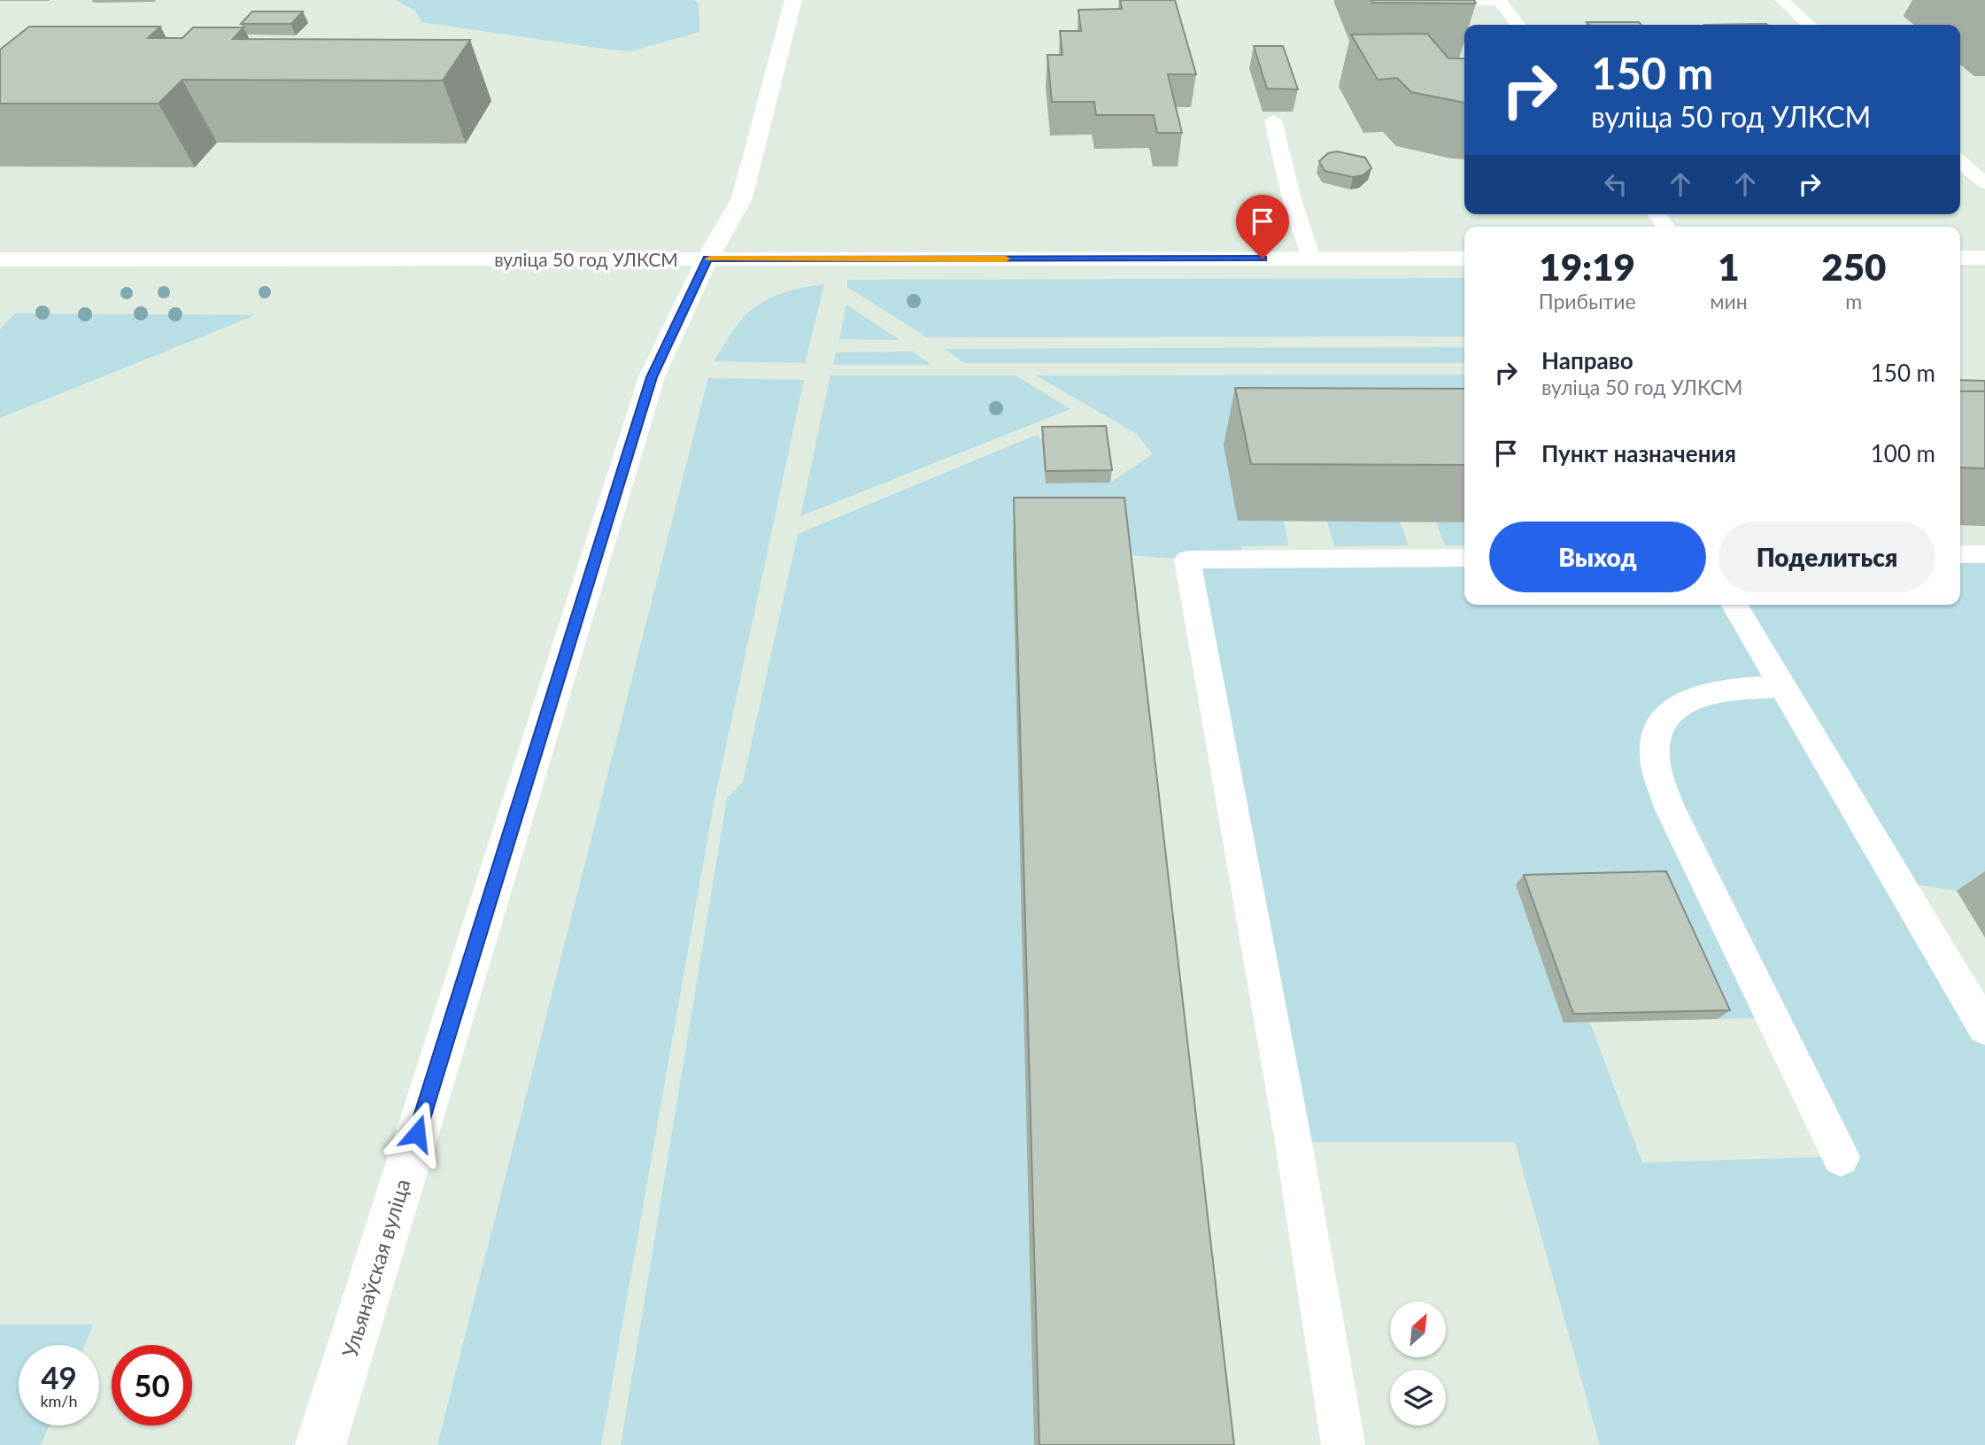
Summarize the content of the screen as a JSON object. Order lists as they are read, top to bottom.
{
  "streets": {
    "main road": ["вуліца 50 год УЛКСМ", "Ульянаўская вуліца"]
  },
  "crossings": [
    ["вуліца 50 год УЛКСМ", "Ульянаўская вуліца"]
  ],
  "north": "top right",
  "page": {
    "turn": ["150 m", "вуліца 50 год УЛКСМ"],
    "eta": [
      "19:19",
      "Прибытие",
      "1",
      "мин",
      "250",
      "m"
    ],
    "list": [
      {
        "name": "Направо",
        "note": "вуліца 50 год УЛКСМ",
        "value": "150 m"
      },
      {
        "name": "Пункт назначения",
        "value": "100 m"
      }
    ],
    "buttons": ["Выход", "Поделиться"],
    "speed": "49 km/h",
    "limit": "50"
  }
}
